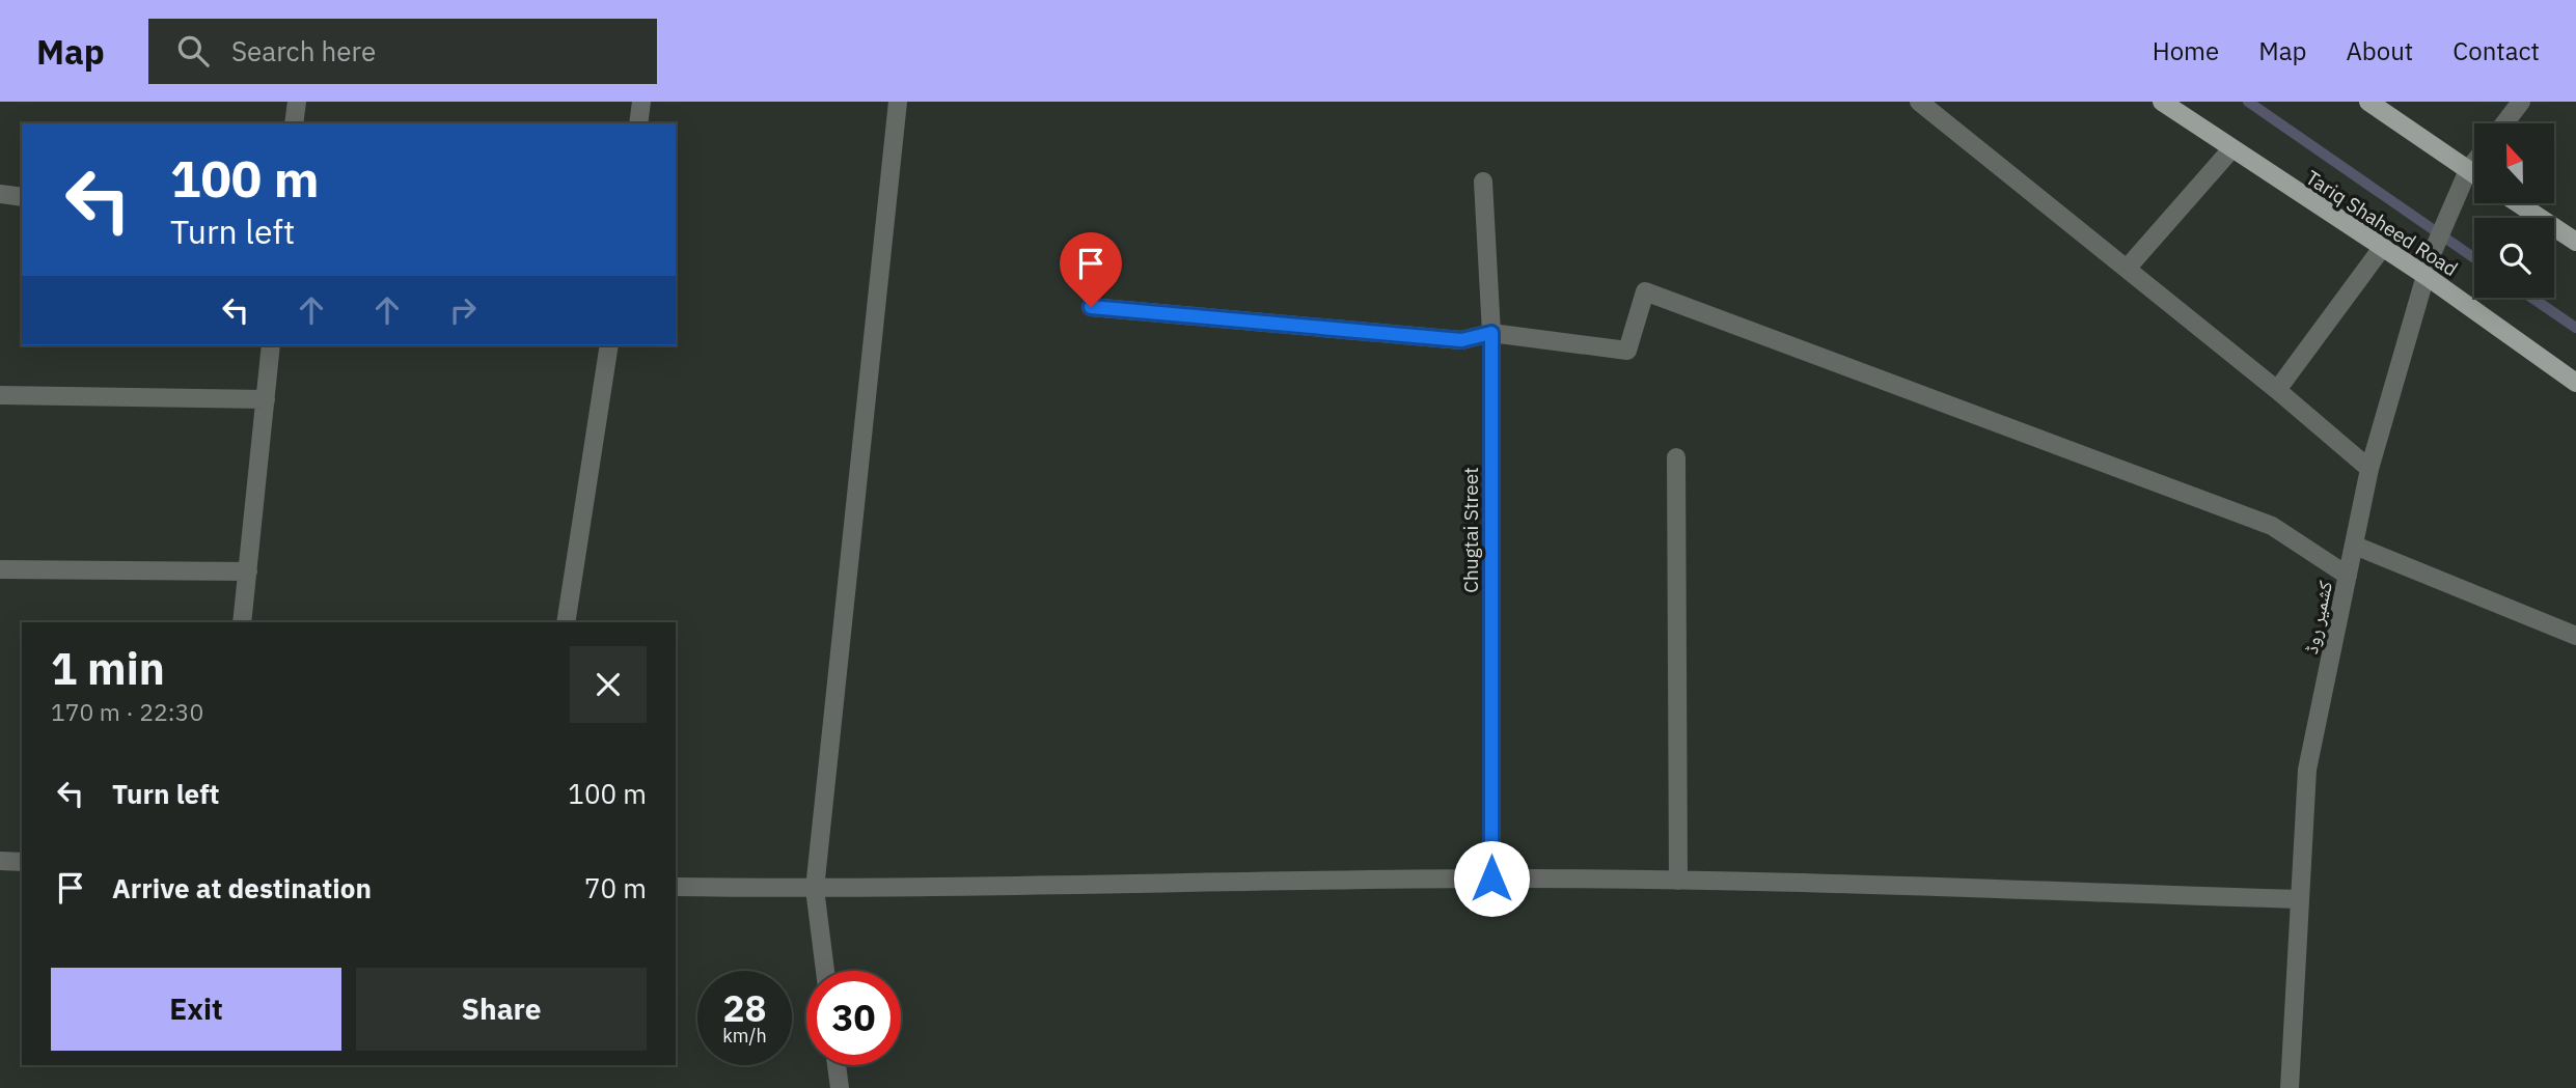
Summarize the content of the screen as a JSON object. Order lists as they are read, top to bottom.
{
  "streets": {
    "main road": ["Tariq Shaheed Road"],
    "street": ["Chugtai Street", "کشمیر روڈ"]
  },
  "crossings": [
    ["Tariq Shaheed Road", "کشمیر روڈ"]
  ],
  "north": "top",
  "page": {
    "header": "Map",
    "search": "Search here",
    "nav": [
      "Home",
      "Map",
      "About",
      "Contact"
    ],
    "turn": ["100 m", "Turn left"],
    "heading": ["1 min", "170 m · 22:30"],
    "list": [
      {
        "name": "Turn left",
        "value": "100 m"
      },
      {
        "name": "Arrive at destination",
        "value": "70 m"
      }
    ],
    "buttons": ["Exit", "Share"],
    "speed": "28 km/h",
    "limit": "30"
  }
}
